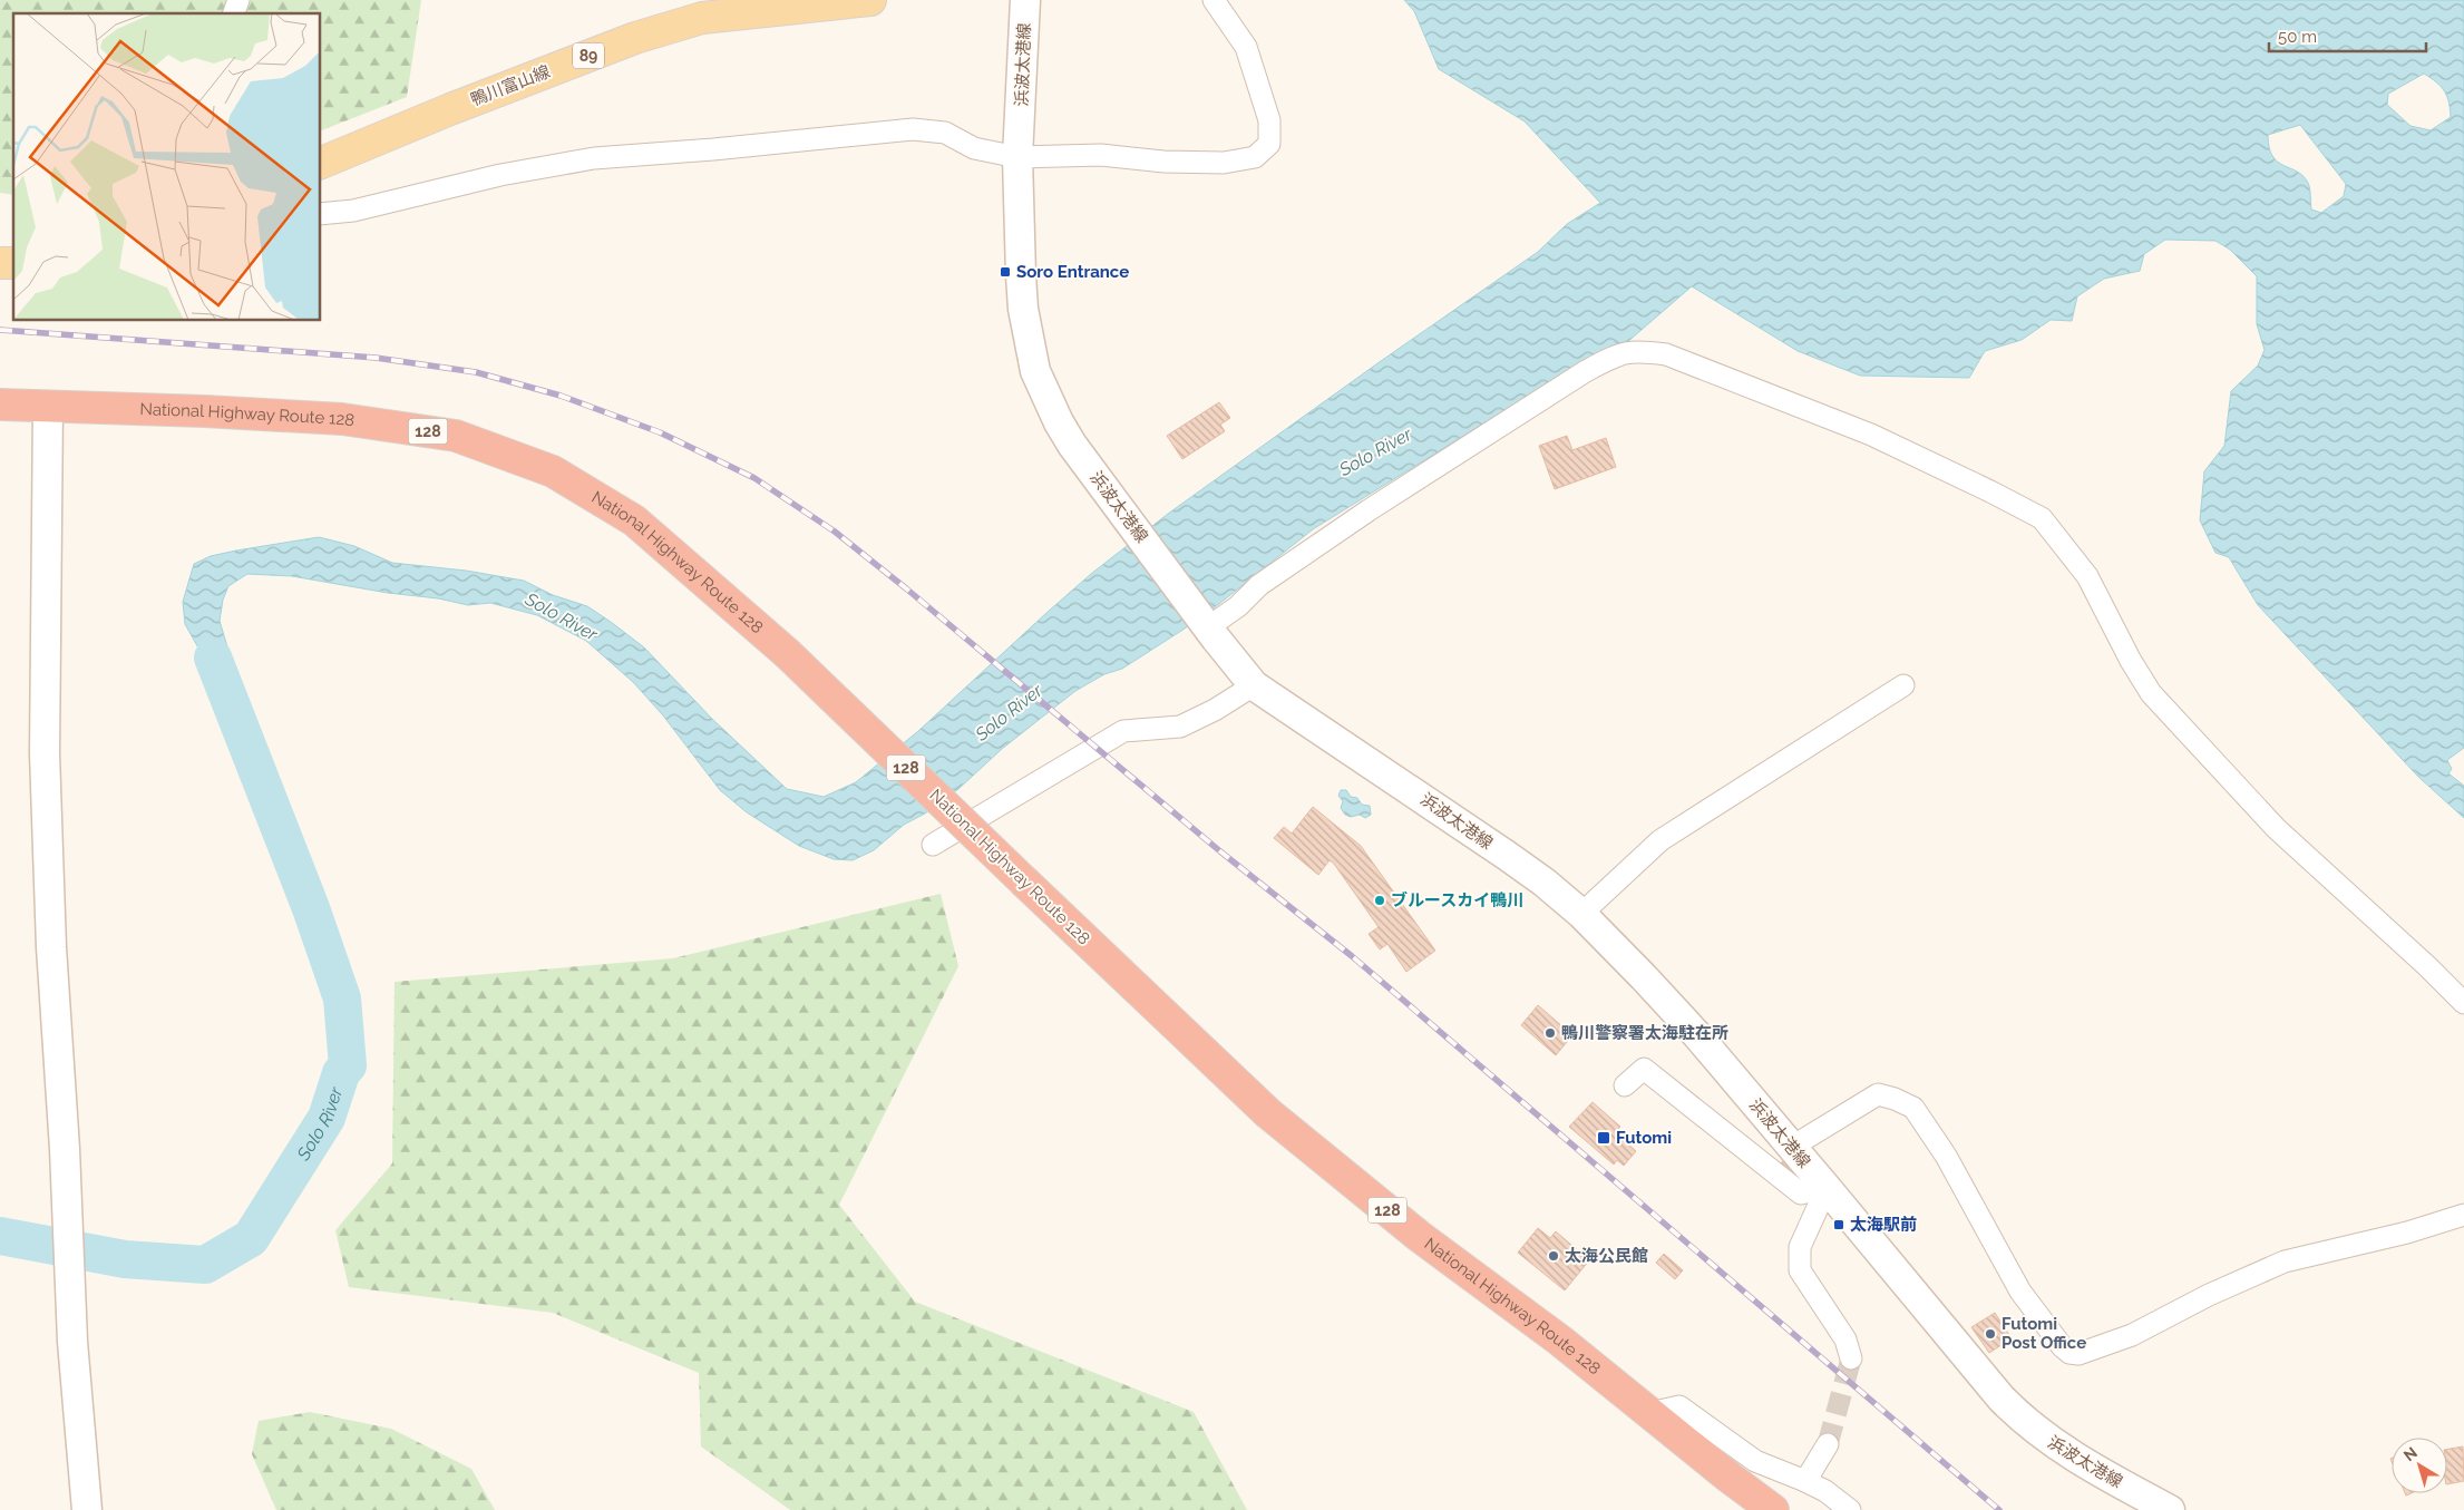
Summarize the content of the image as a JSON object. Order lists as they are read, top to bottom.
{
  "streets": {
    "highway": ["National Highway Route 128", "128"],
    "main road": ["89", "浜波太港線", "鴨川富山線"]
  },
  "water": ["Solo River"],
  "places": {
    "transit": ["Soro Entrance", "Futomi", "太海駅前"],
    "other": [
      "ブルースカイ鴨川",
      "鴨川警察署太海駐在所",
      "太海公民館",
      "Futomi Post Office"
    ]
  },
  "scale_bar": "50 m",
  "north": "top left"
}
